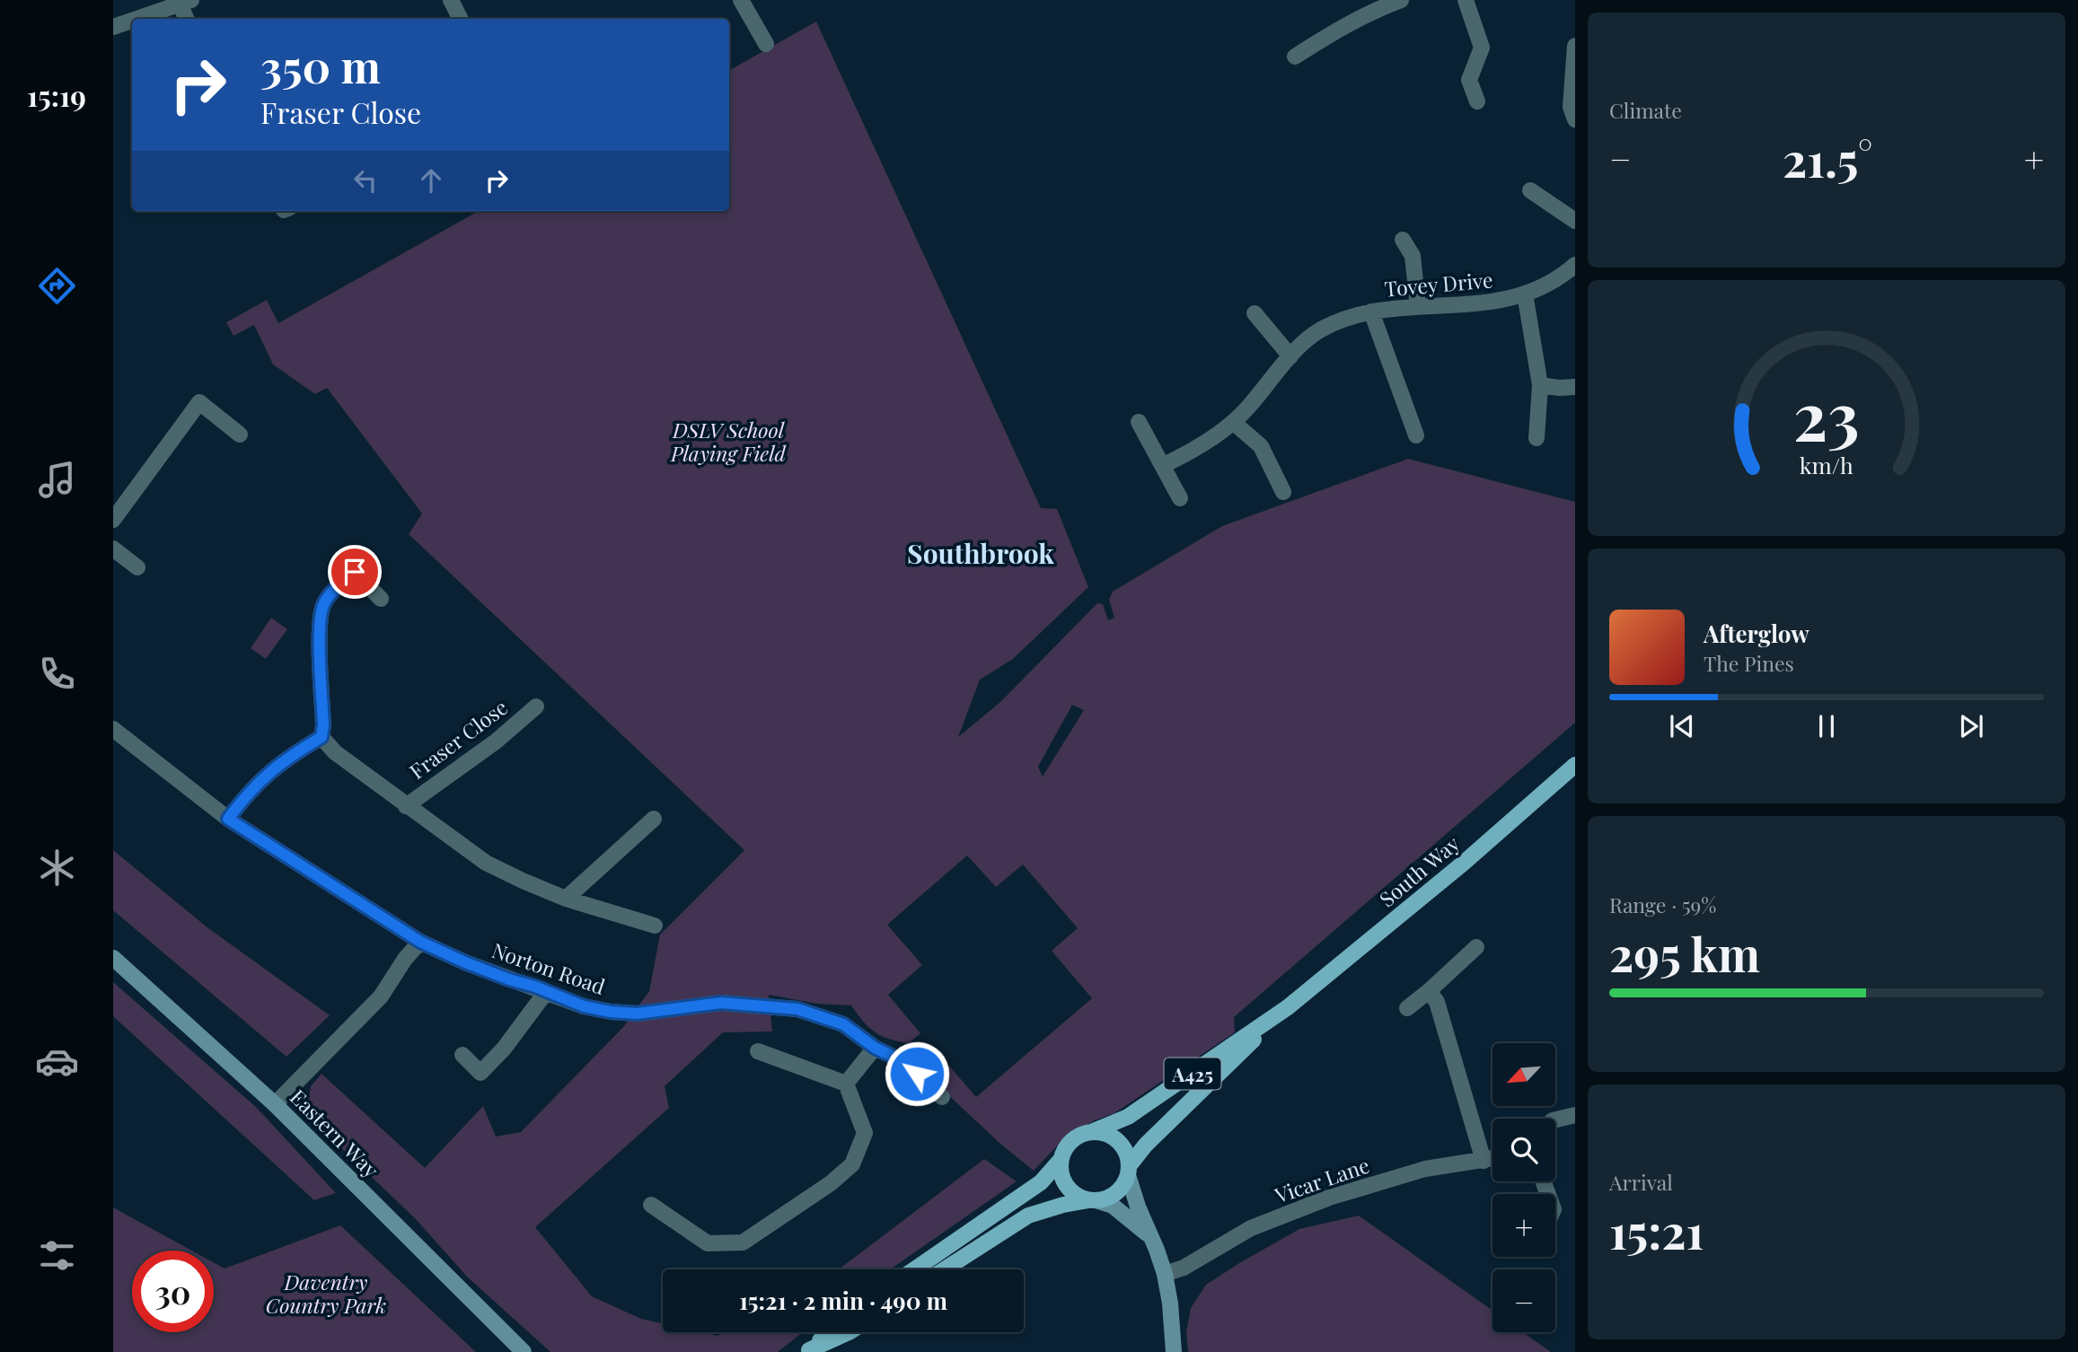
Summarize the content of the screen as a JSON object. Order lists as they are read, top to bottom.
{
  "streets": {
    "main road": ["South Way", "A425", "Eastern Way"],
    "street": [
      "Tovey Drive",
      "Fraser Close",
      "Norton Road",
      "Vicar Lane"
    ]
  },
  "crossings": [
    ["South Way", "A425"]
  ],
  "districts": ["Southbrook"],
  "parks": ["DSLV School Playing Field", "Daventry Country Park"],
  "north": "bottom left",
  "page": {
    "tabs": "15:19",
    "tile": [
      "Climate",
      ["Range · 59%", "295 km"],
      ["Arrival", "15:21"]
    ],
    "turn": ["350 m", "Fraser Close"],
    "heat": ["−", "21.5°", "+"],
    "song": ["Afterglow", "The Pines"],
    "map_buttons": ["+", "−"],
    "limit": "30",
    "trip": "15:21 · 2 min · 490 m",
    "gauge": ["23", "km/h"]
  }
}
